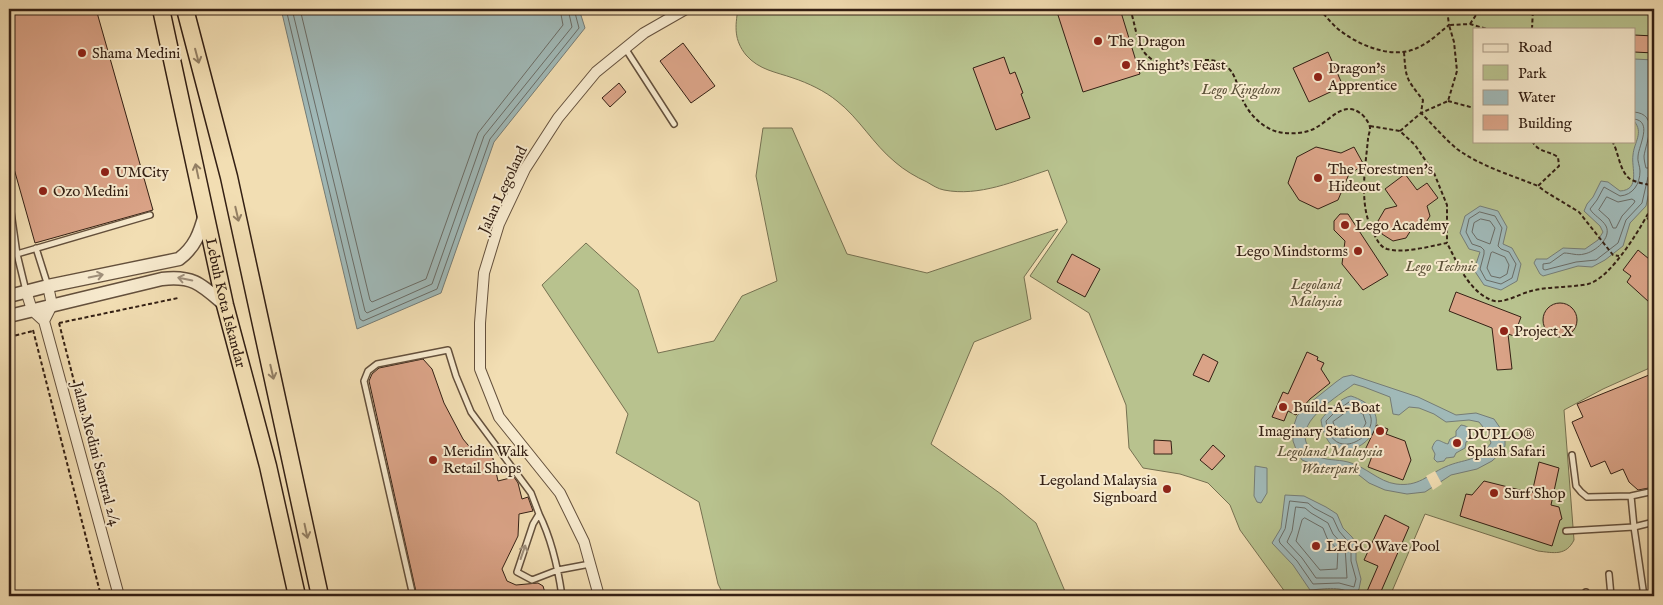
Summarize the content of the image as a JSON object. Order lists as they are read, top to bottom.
{
  "streets": {
    "highway": ["Lebuh Kota Iskandar"],
    "street": ["Jalan Legoland", "Jalan Medini Sentral 2/4"]
  },
  "parks": [
    "Lego Kingdom",
    "Lego Technic",
    "Legoland Malaysia",
    "Legoland Malaysia Waterpark"
  ],
  "places": [
    "The Dragon",
    "Shama Medini",
    "Knight's Feast",
    "Dragon's Apprentice",
    "UMCity",
    "The Forestmen's Hideout",
    "Ozo Medini",
    "Lego Academy",
    "Lego Mindstorms",
    "Project X",
    "Build-A-Boat",
    "Imaginary Station",
    "DUPLO® Splash Safari",
    "Meridin Walk Retail Shops",
    "Legoland Malaysia Signboard",
    "Surf Shop",
    "LEGO Wave Pool"
  ],
  "legend": [
    "Road",
    "Park",
    "Water",
    "Building"
  ]
}
